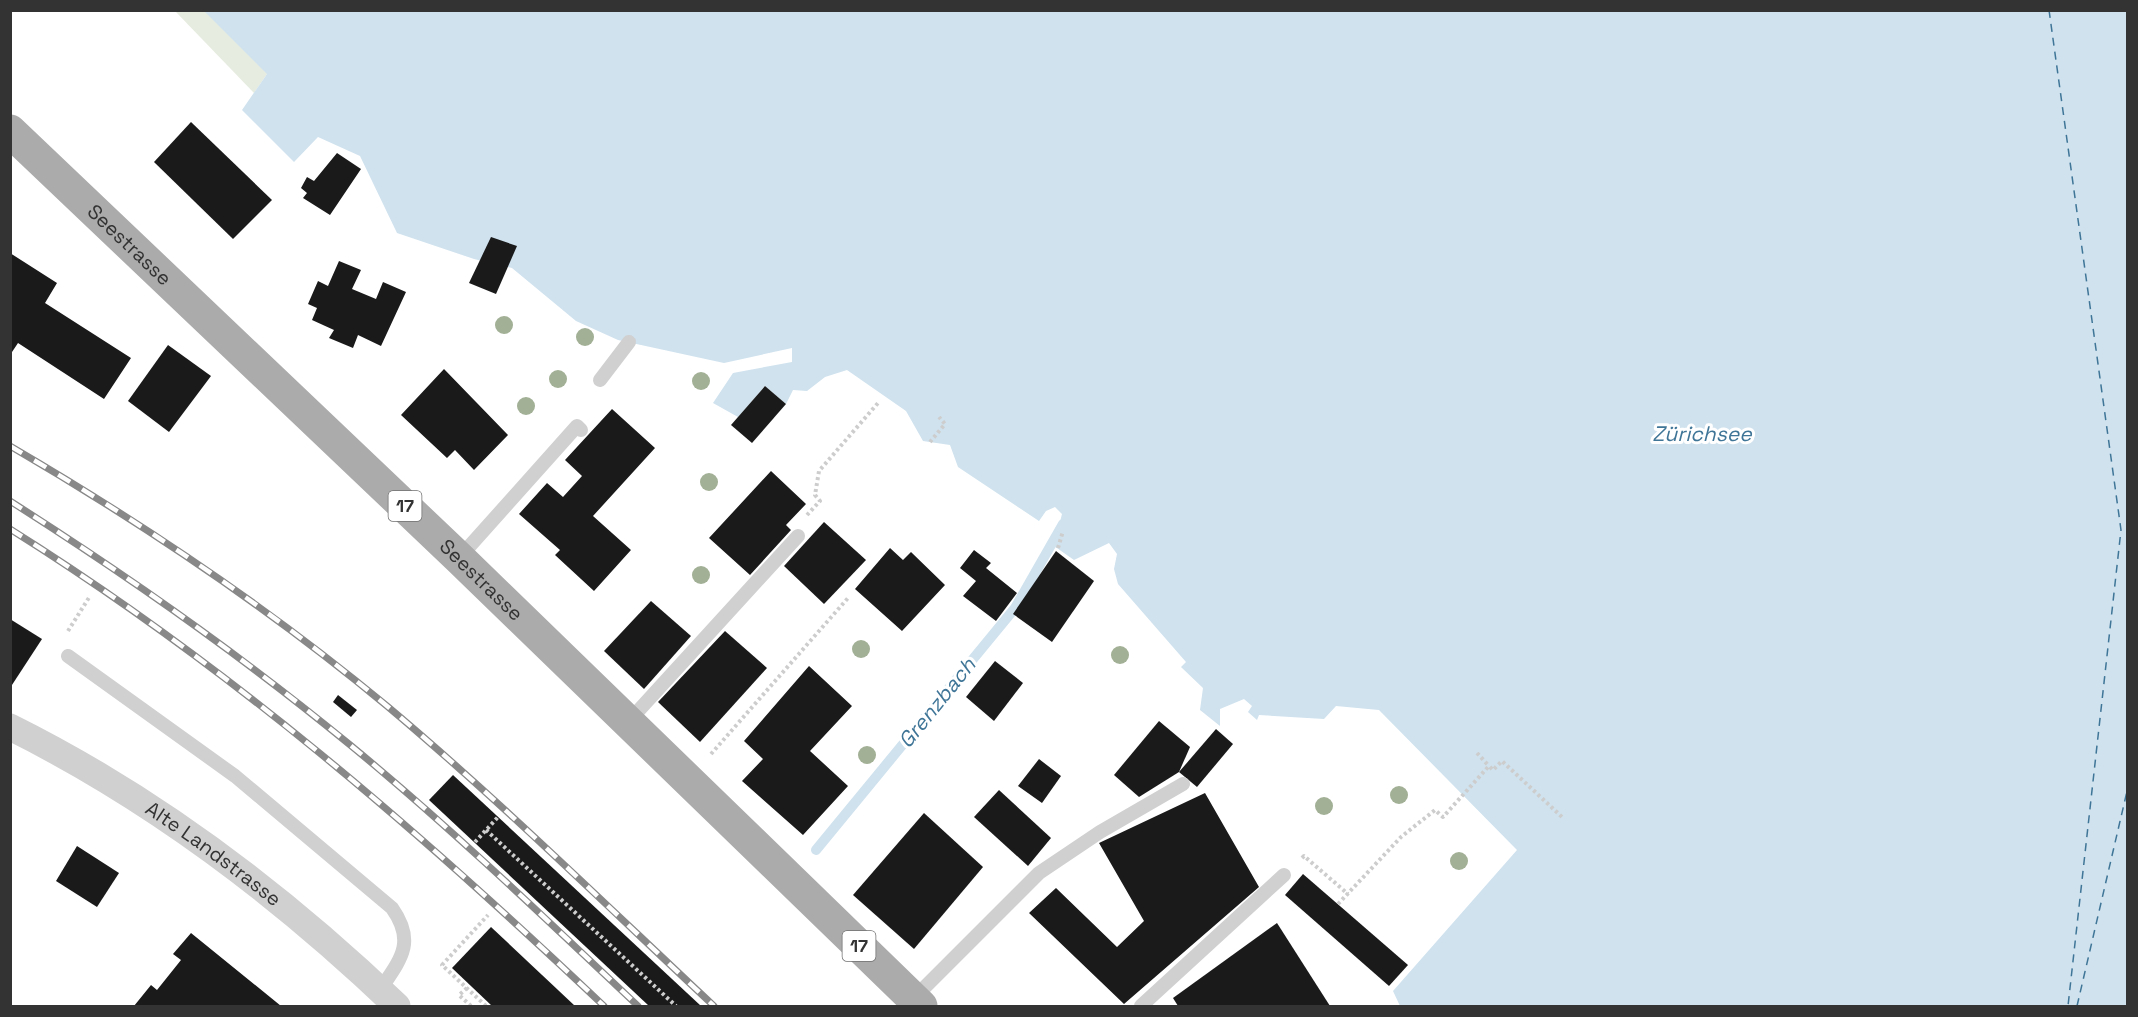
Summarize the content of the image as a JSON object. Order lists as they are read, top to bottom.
{
  "streets": {
    "main road": ["Seestrasse", "17"],
    "street": ["Alte Landstrasse"]
  },
  "water": ["Zürichsee", "Grenzbach"]
}
